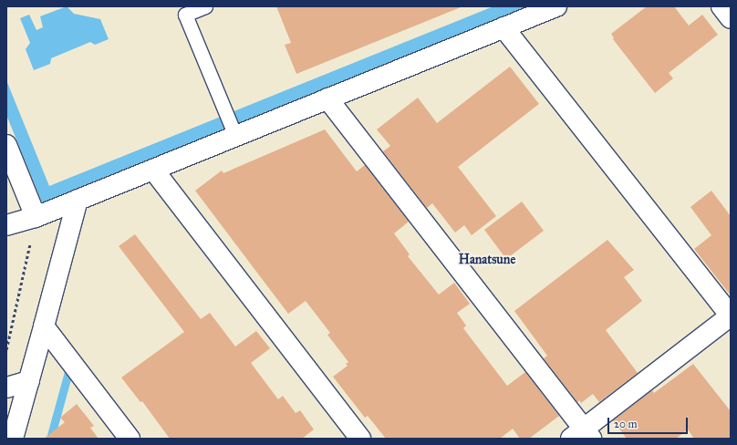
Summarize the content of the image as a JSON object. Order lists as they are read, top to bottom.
{
  "districts": ["Hanatsune"],
  "scale_bar": "20 m"
}
